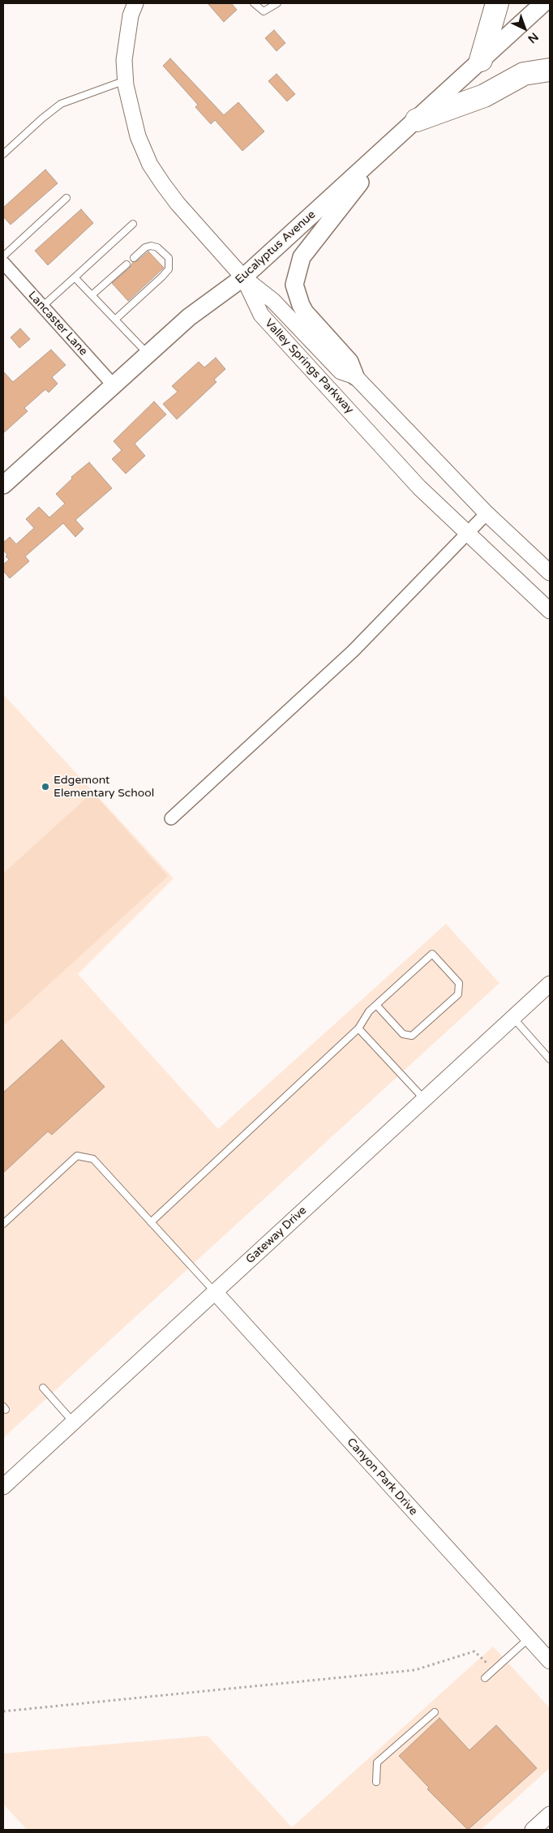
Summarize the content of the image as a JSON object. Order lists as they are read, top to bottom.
{
  "streets": {
    "main road": ["Eucalyptus Avenue"],
    "street": [
      "Lancaster Lane",
      "Valley Springs Parkway",
      "Gateway Drive",
      "Canyon Park Drive"
    ]
  },
  "crossings": [
    ["Eucalyptus Avenue", "Lancaster Lane"],
    ["Eucalyptus Avenue", "Valley Springs Parkway"],
    ["Gateway Drive", "Canyon Park Drive"]
  ],
  "places": ["Edgemont Elementary School"],
  "north": "bottom right"
}
